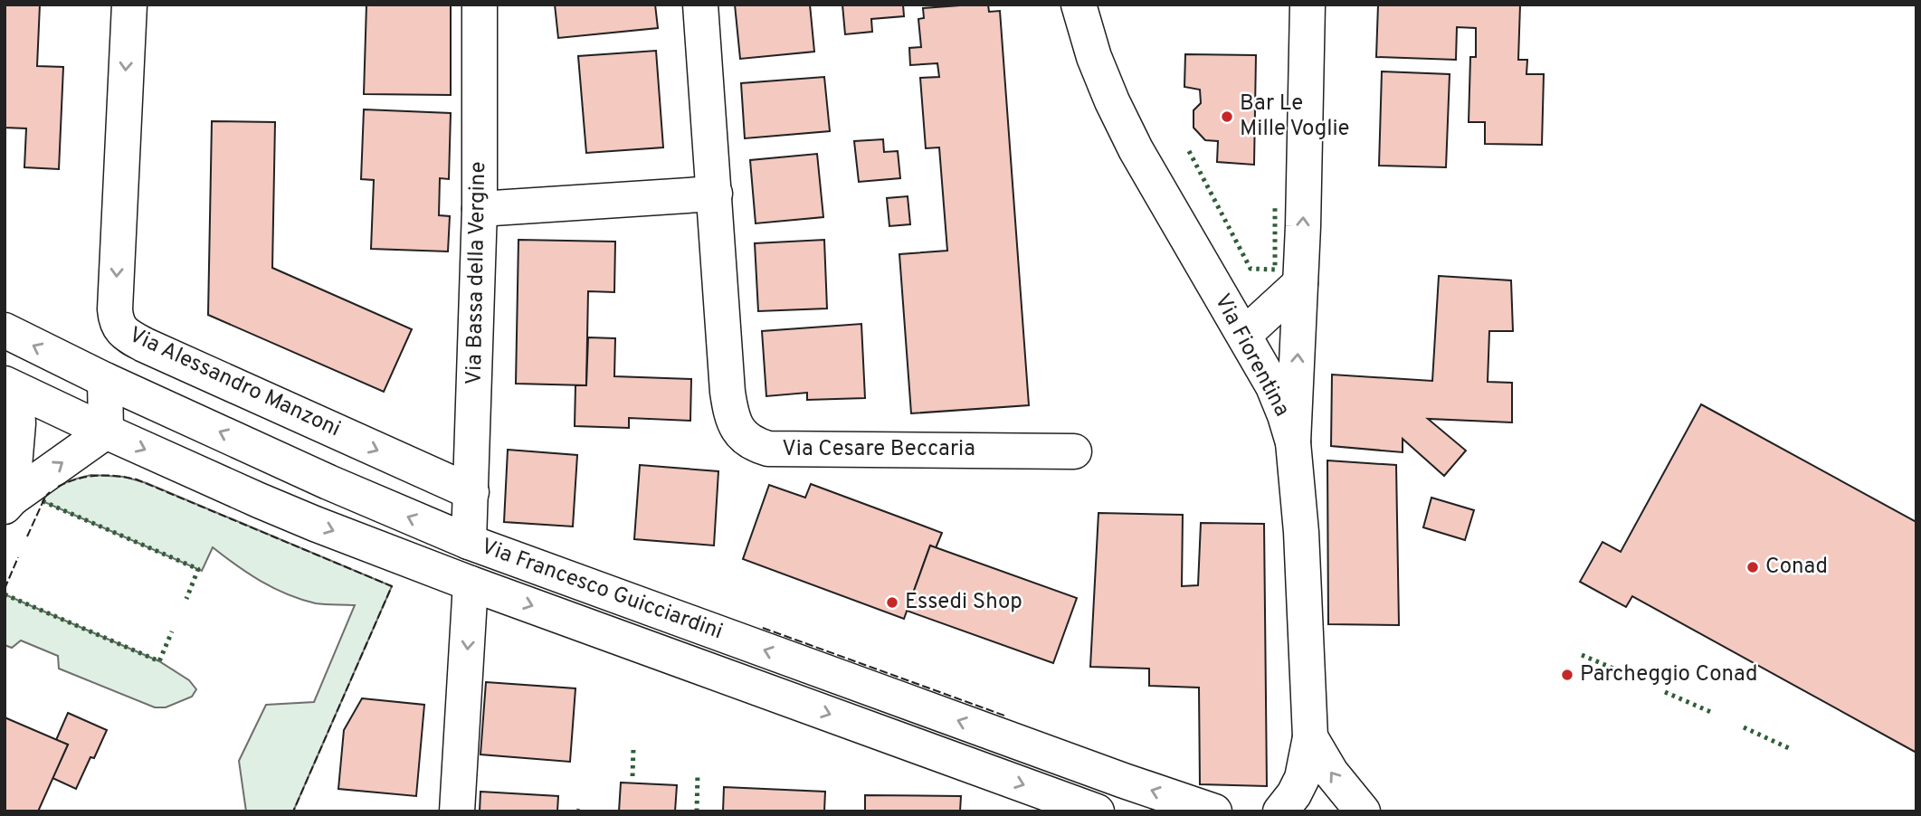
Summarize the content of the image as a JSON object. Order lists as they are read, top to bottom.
{
  "streets": {
    "main road": [
      "Via Bassa della Vergine",
      "Via Fiorentina",
      "Via Alessandro Manzoni",
      "Via Cesare Beccaria",
      "Via Francesco Guicciardini"
    ]
  },
  "crossings": [
    ["Via Bassa della Vergine", "Via Alessandro Manzoni"],
    ["Via Bassa della Vergine", "Via Francesco Guicciardini"]
  ],
  "one_way": ["Via Alessandro Manzoni"],
  "places": [
    "Bar Le Mille Voglie",
    "Conad",
    "Essedi Shop",
    "Parcheggio Conad"
  ]
}
